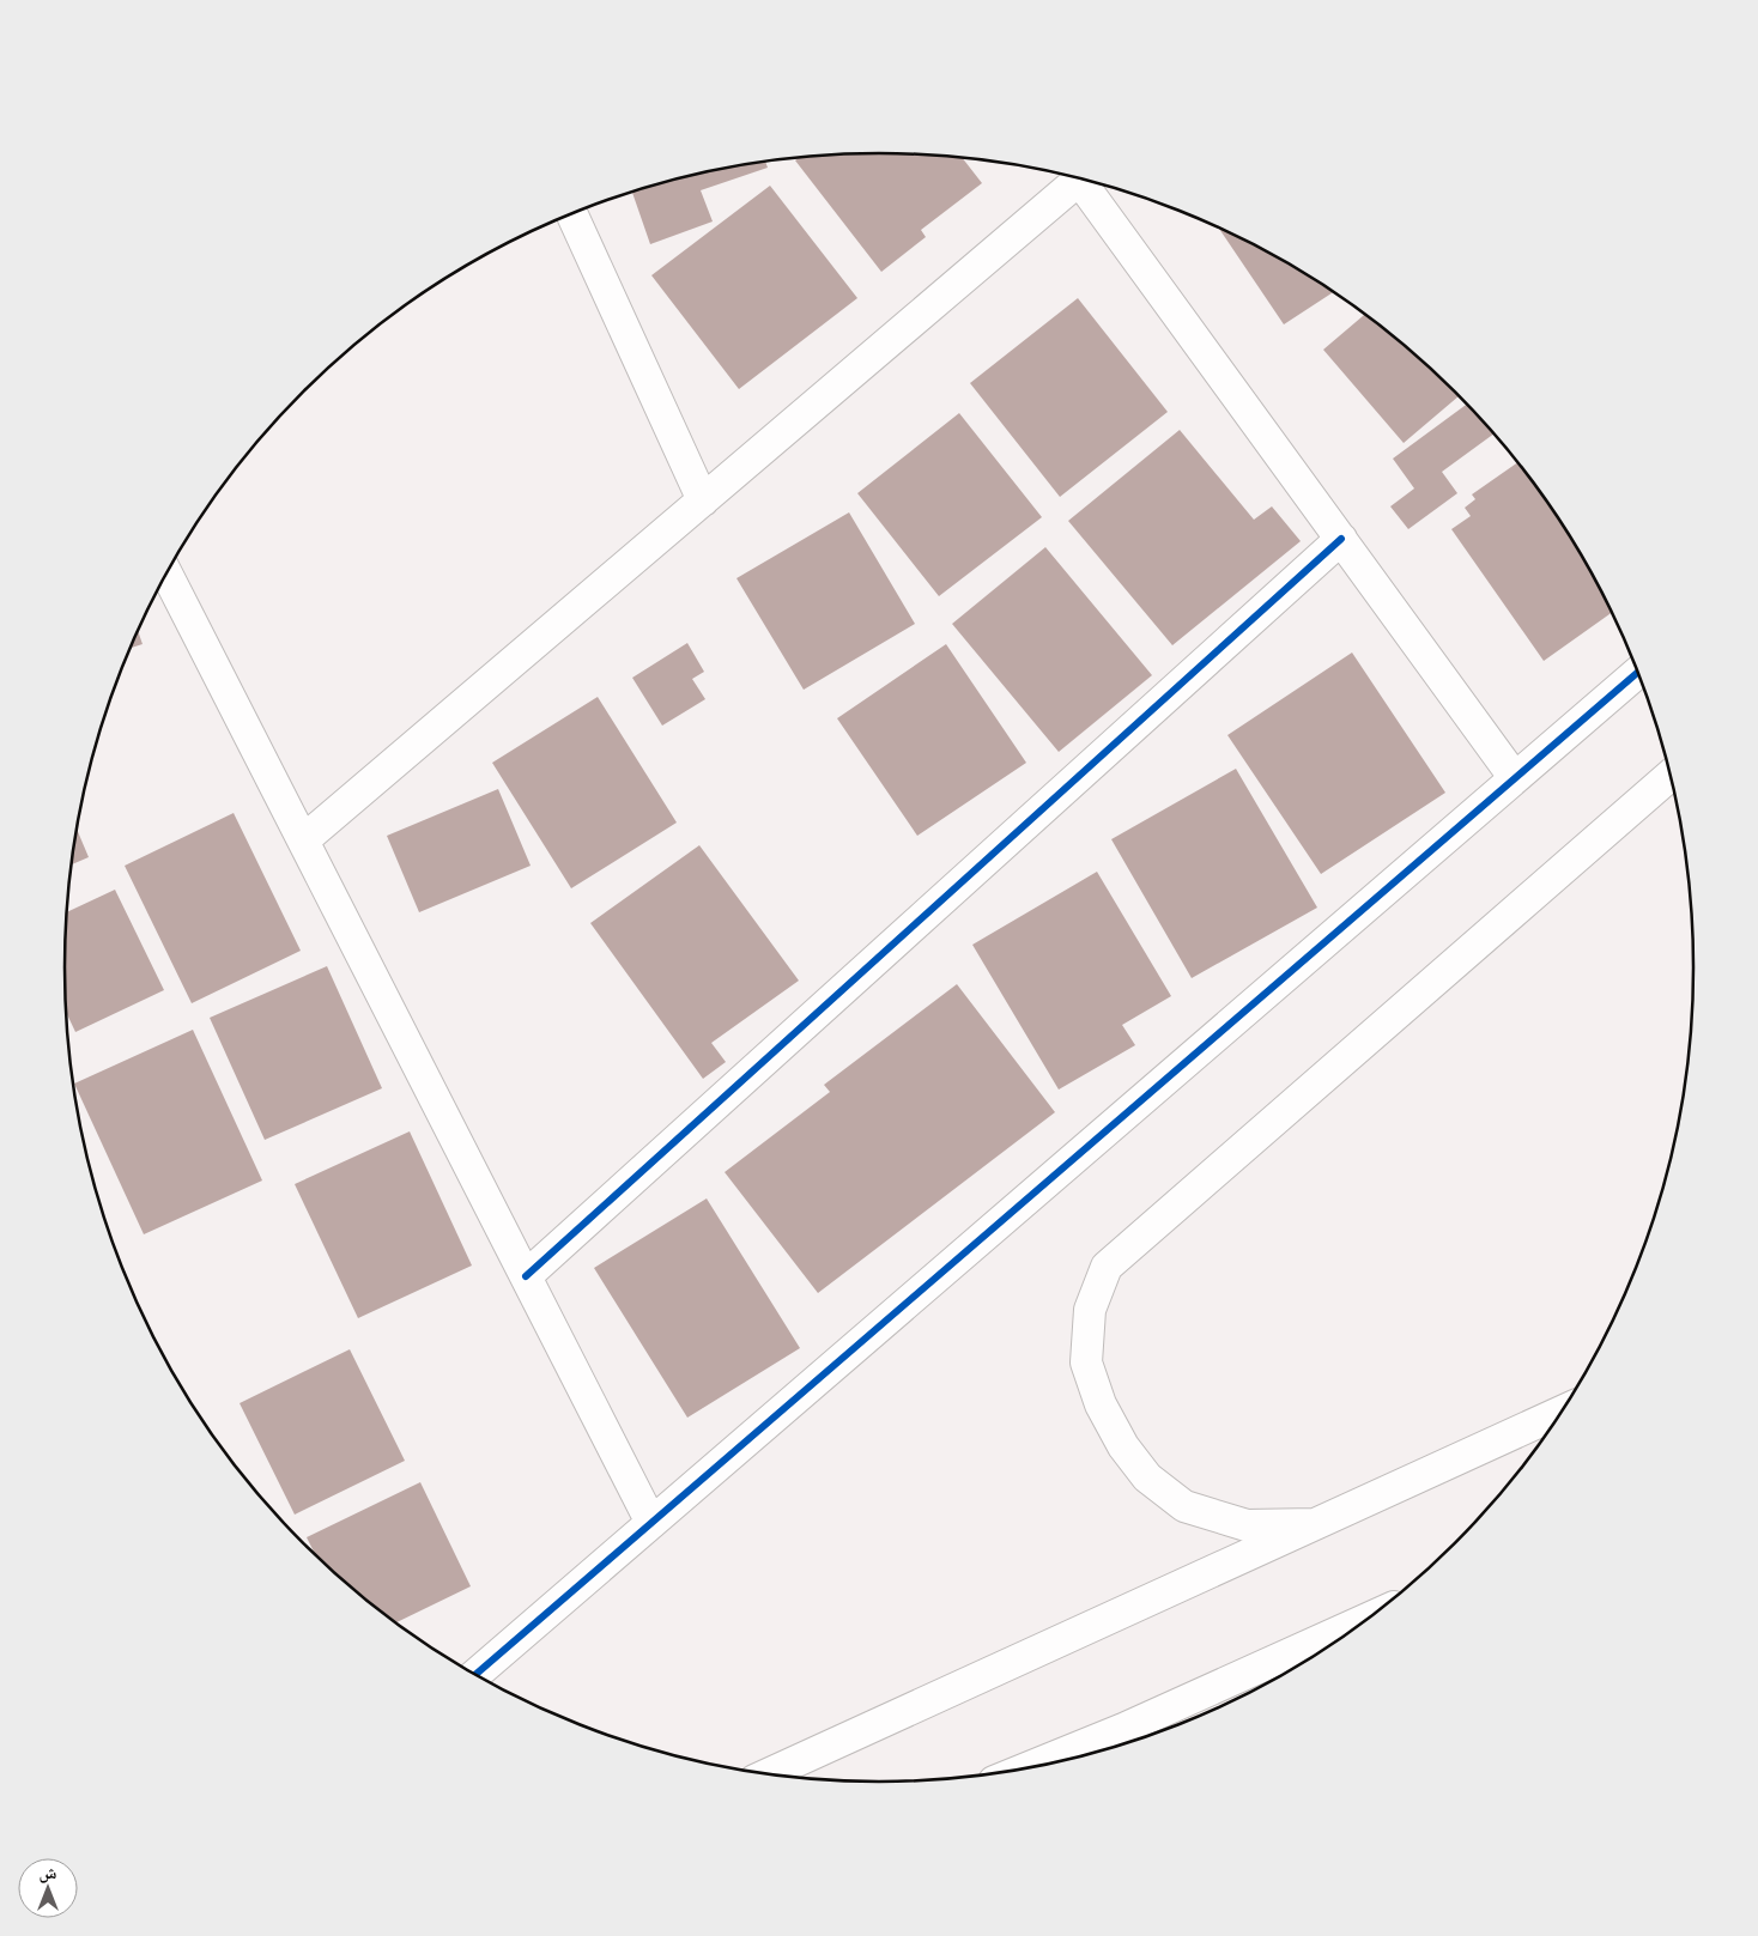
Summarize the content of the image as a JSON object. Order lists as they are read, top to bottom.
{
  "north": "top"
}
